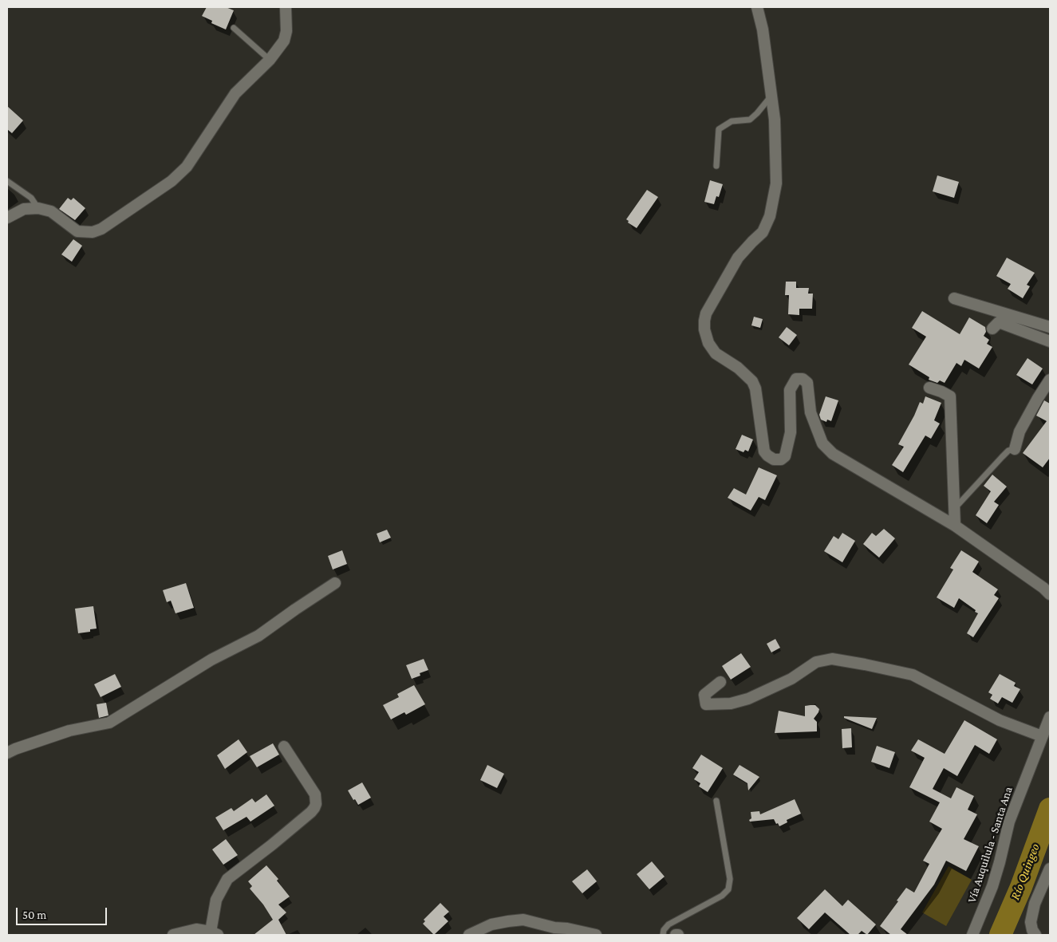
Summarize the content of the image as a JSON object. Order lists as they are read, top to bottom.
{
  "streets": {
    "street": ["Vía Auquilula - Santa Ana"]
  },
  "water": ["Río Quingeo"],
  "scale_bar": "50 m"
}
